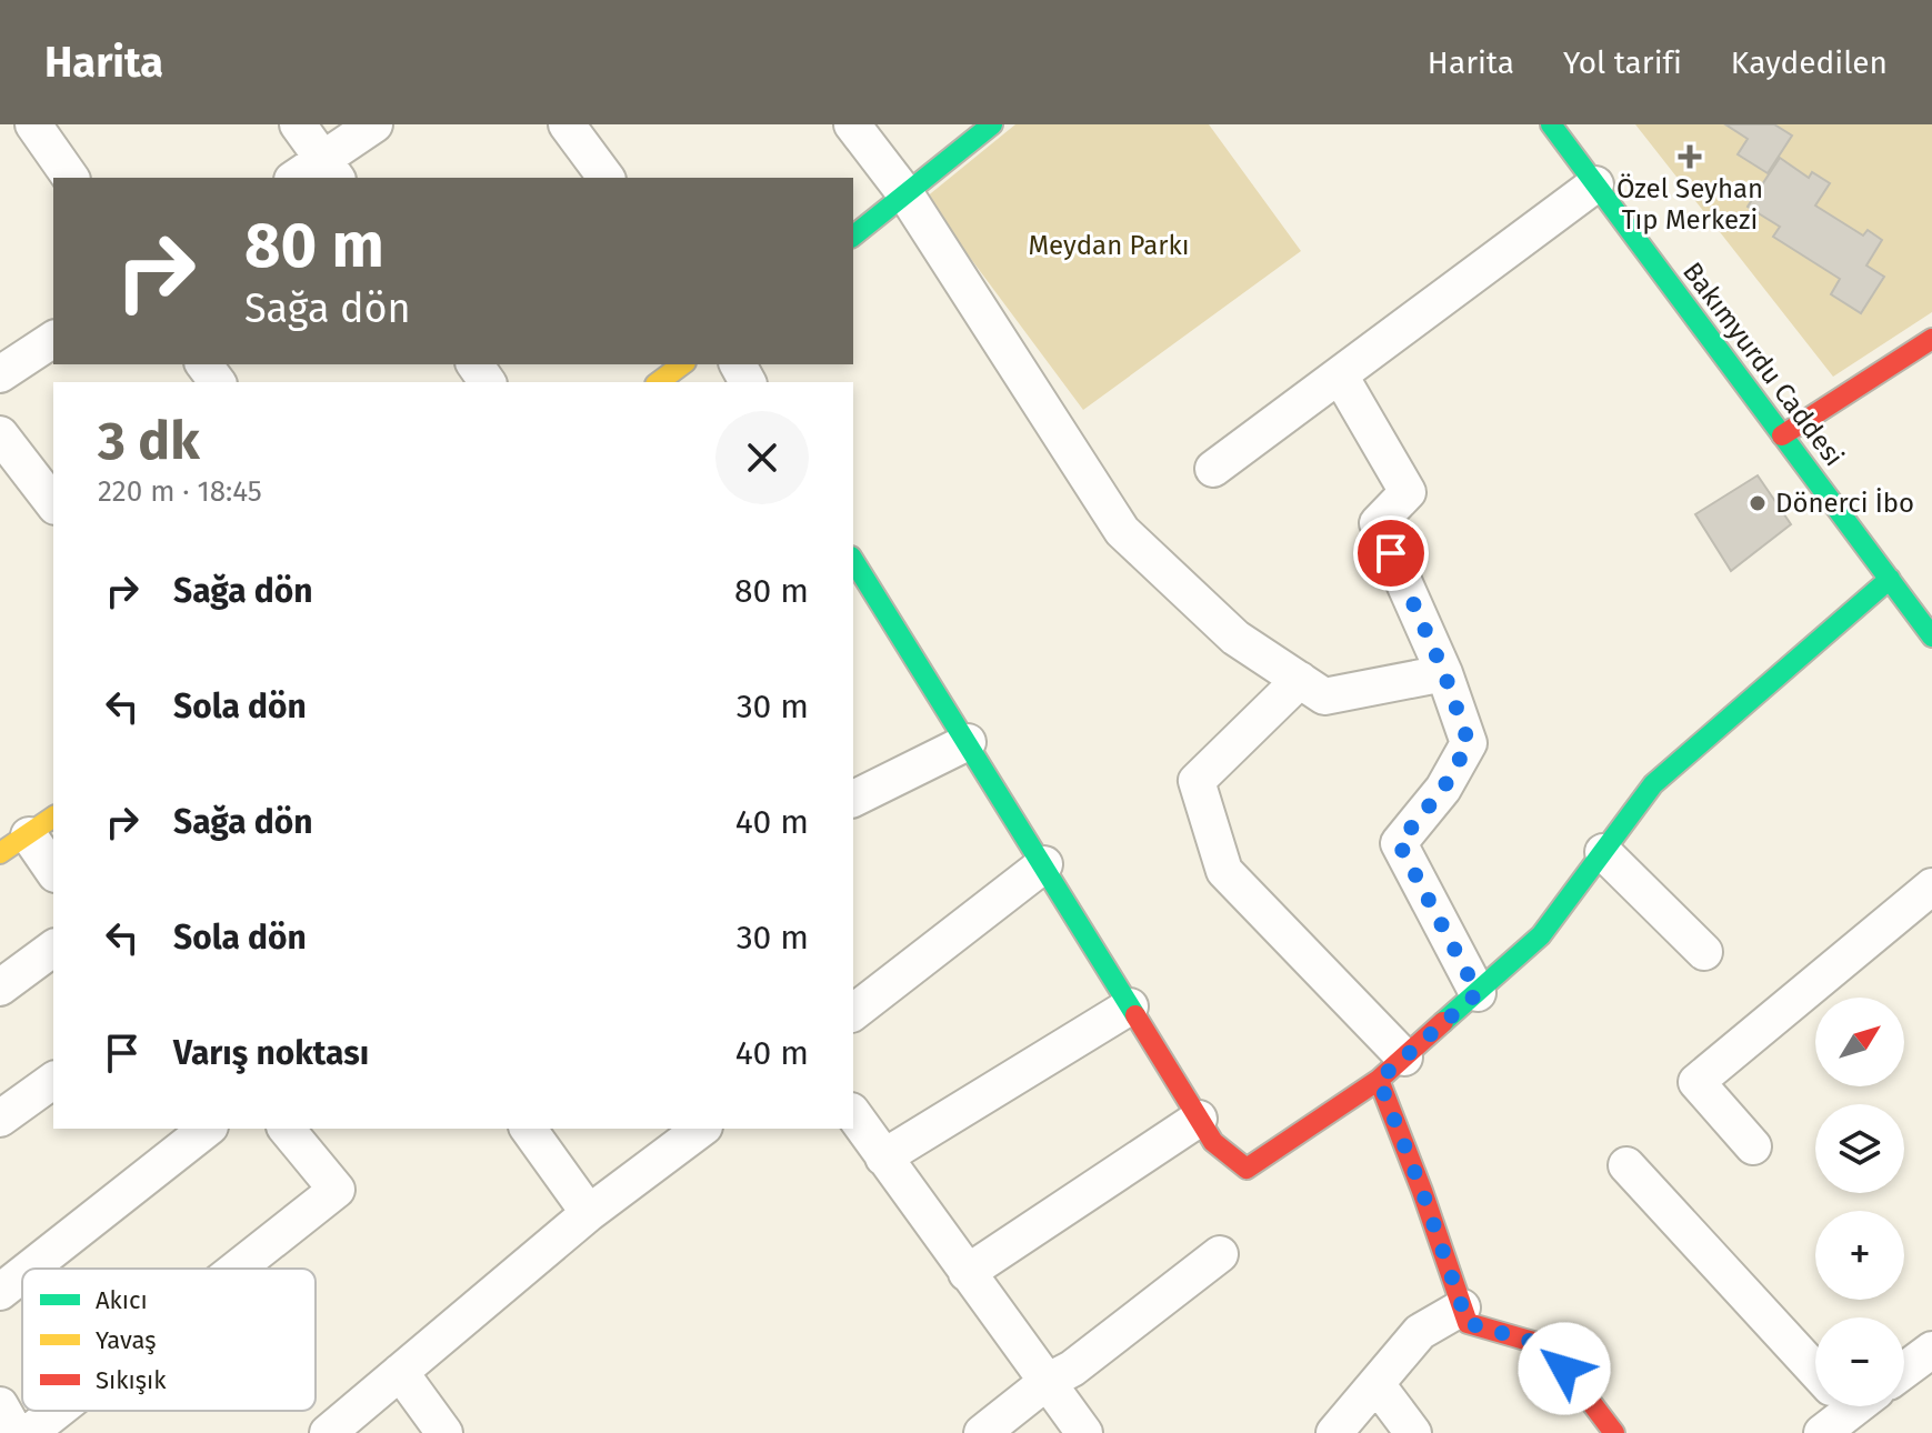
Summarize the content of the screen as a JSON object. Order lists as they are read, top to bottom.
{
  "streets": {
    "street": ["Bakımyurdu Caddesi"]
  },
  "parks": ["Meydan Parkı"],
  "places": {
    "health": ["Özel Seyhan Tıp Merkezi"],
    "other": ["Dönerci İbo"]
  },
  "legend": ["Akıcı", "Yavaş", "Sıkışık"],
  "north": "top right",
  "page": {
    "header": "Harita",
    "nav": ["Harita", "Yol tarifi", "Kaydedilen"],
    "turn": ["80 m", "Sağa dön"],
    "heading": ["3 dk", "220 m · 18:45"],
    "list": [
      {
        "name": "Sağa dön",
        "value": "80 m"
      },
      {
        "name": "Sola dön",
        "value": "30 m"
      },
      {
        "name": "Sağa dön",
        "value": "40 m"
      },
      {
        "name": "Sola dön",
        "value": "30 m"
      },
      {
        "name": "Varış noktası",
        "value": "40 m"
      }
    ],
    "map_buttons": ["+", "−"]
  }
}
